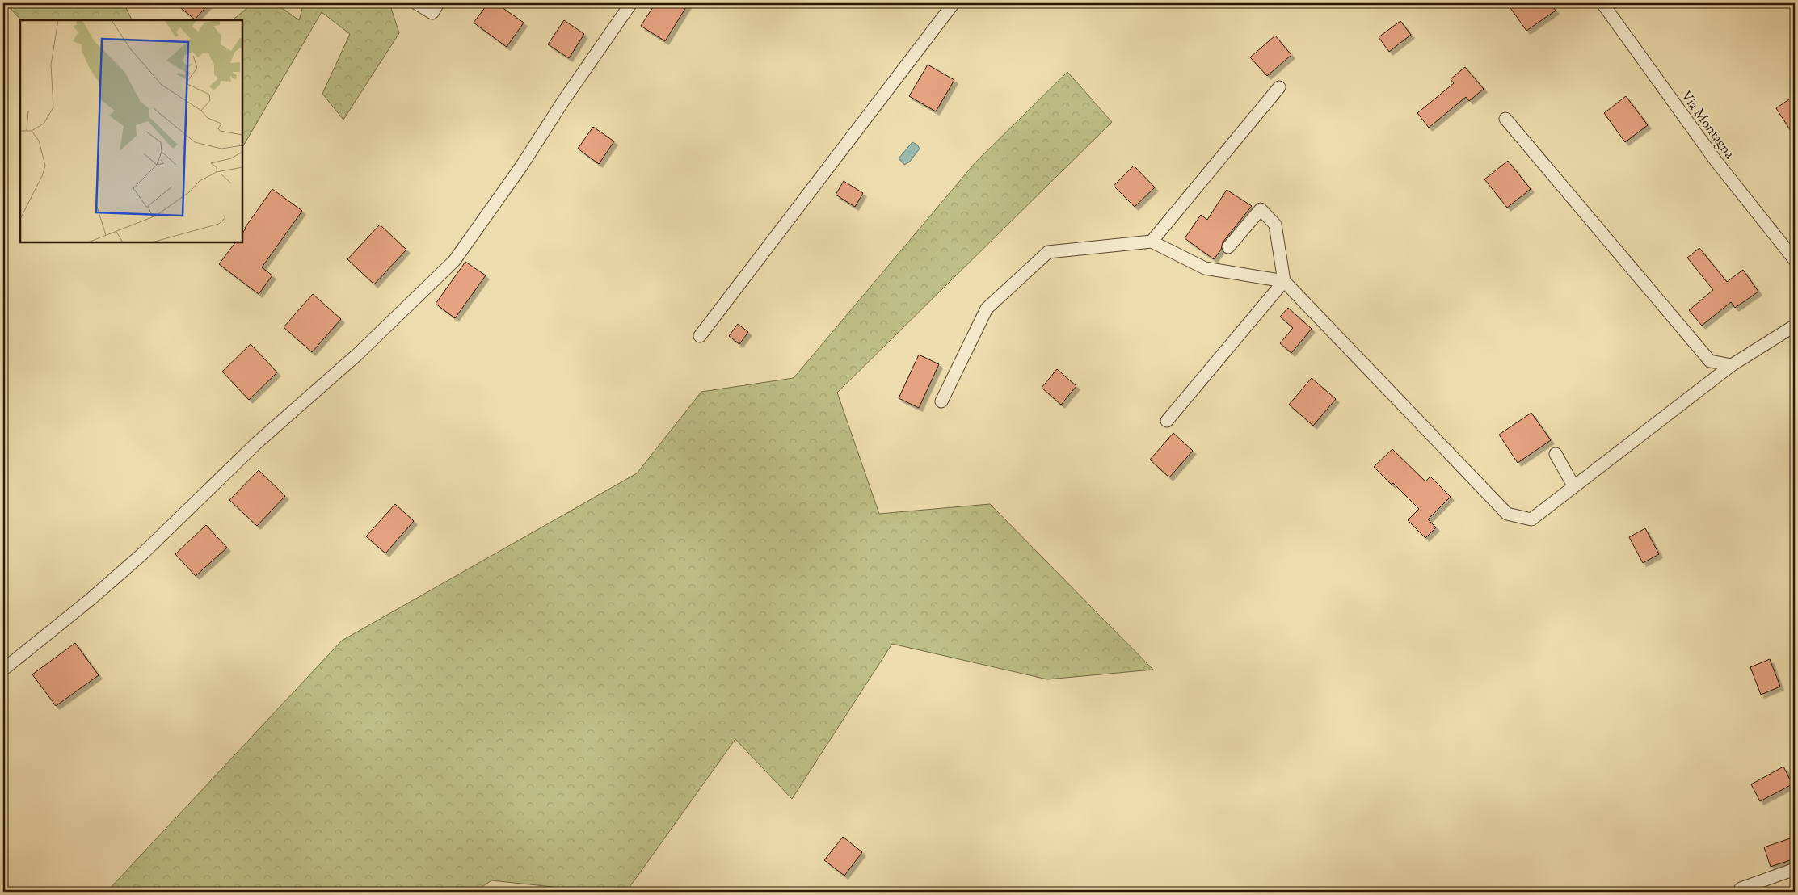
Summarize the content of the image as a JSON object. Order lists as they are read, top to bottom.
{
  "streets": {
    "street": ["Via Montagna"]
  }
}
